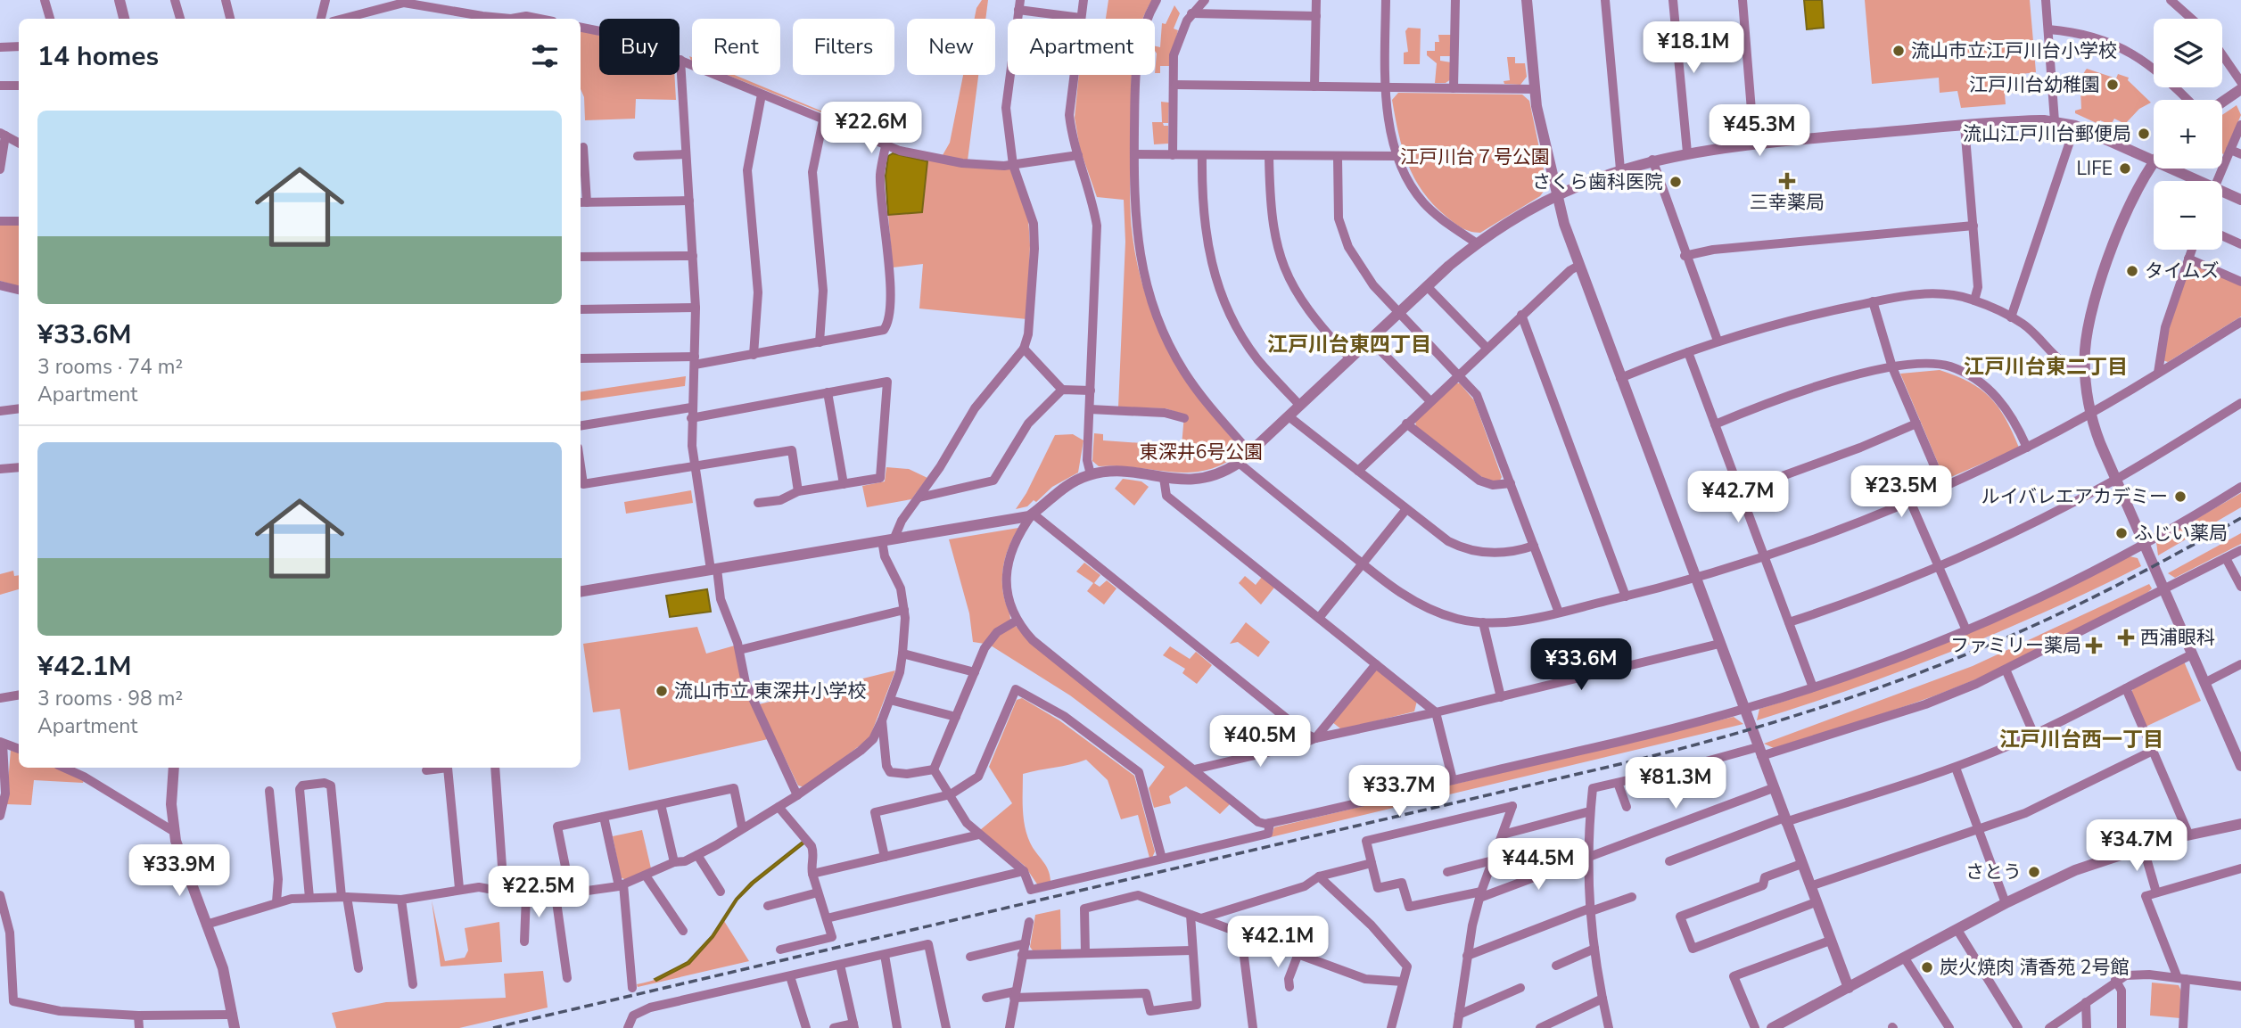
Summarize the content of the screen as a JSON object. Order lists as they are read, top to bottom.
{
  "districts": ["江戸川台東四丁目", "江戸川台東二丁目", "江戸川台西一丁目"],
  "parks": ["江戸川台７号公園", "東深井6号公園"],
  "places": {
    "other": [
      "流山市立江戸川台小学校",
      "江戸川台幼稚園",
      "流山江戸川台郵便局",
      "LIFE",
      "さくら歯科医院",
      "タイムズ",
      "ルイバレエアカデミー",
      "ふじい薬局",
      "流山市立 東深井小学校",
      "さとう",
      "炭火焼肉 清香苑 2号館"
    ],
    "health": ["三幸薬局", "西浦眼科", "ファミリー薬局"]
  },
  "page": {
    "map_buttons": ["+", "−"],
    "chip": [
      "Buy",
      "Rent",
      "Filters",
      "New",
      "Apartment"
    ],
    "heading": "14 homes",
    "price": [
      "¥18.1M",
      "¥22.6M",
      "¥45.3M",
      "¥23.5M",
      "¥42.7M",
      "¥33.6M",
      "¥40.5M",
      "¥81.3M",
      "¥33.7M",
      "¥34.7M",
      "¥44.5M",
      "¥33.9M",
      "¥22.5M",
      "¥42.1M"
    ],
    "list": [
      {
        "name": "¥33.6M",
        "note": "3 rooms · 74 m² · Apartment"
      },
      {
        "name": "¥42.1M",
        "note": "3 rooms · 98 m² · Apartment"
      }
    ]
  }
}
